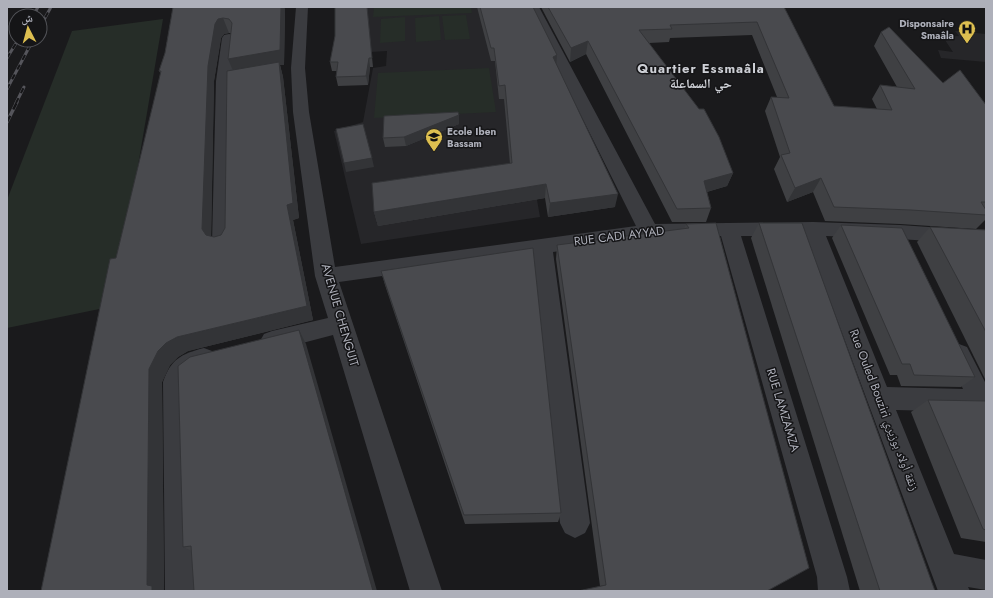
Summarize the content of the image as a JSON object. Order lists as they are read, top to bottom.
{
  "streets": {
    "street": [
      "RUE CADI AYYAD",
      "AVENUE CHENGUIT",
      "RUE LAMZAMZA",
      "Rue Ouled Bouziri زنقة أولاد بوزيري"
    ]
  },
  "crossings": [
    ["RUE CADI AYYAD", "AVENUE CHENGUIT"],
    ["RUE CADI AYYAD", "RUE LAMZAMZA"],
    ["RUE CADI AYYAD", "Rue Ouled Bouziri زنقة أولاد بوزيري"]
  ],
  "districts": ["Quartier Essmaâla حي السماعلة"],
  "places": {
    "hospital": ["Disponsaire Smaâla"],
    "school or university": ["Ecole Iben Bassam"]
  },
  "north": "top"
}
